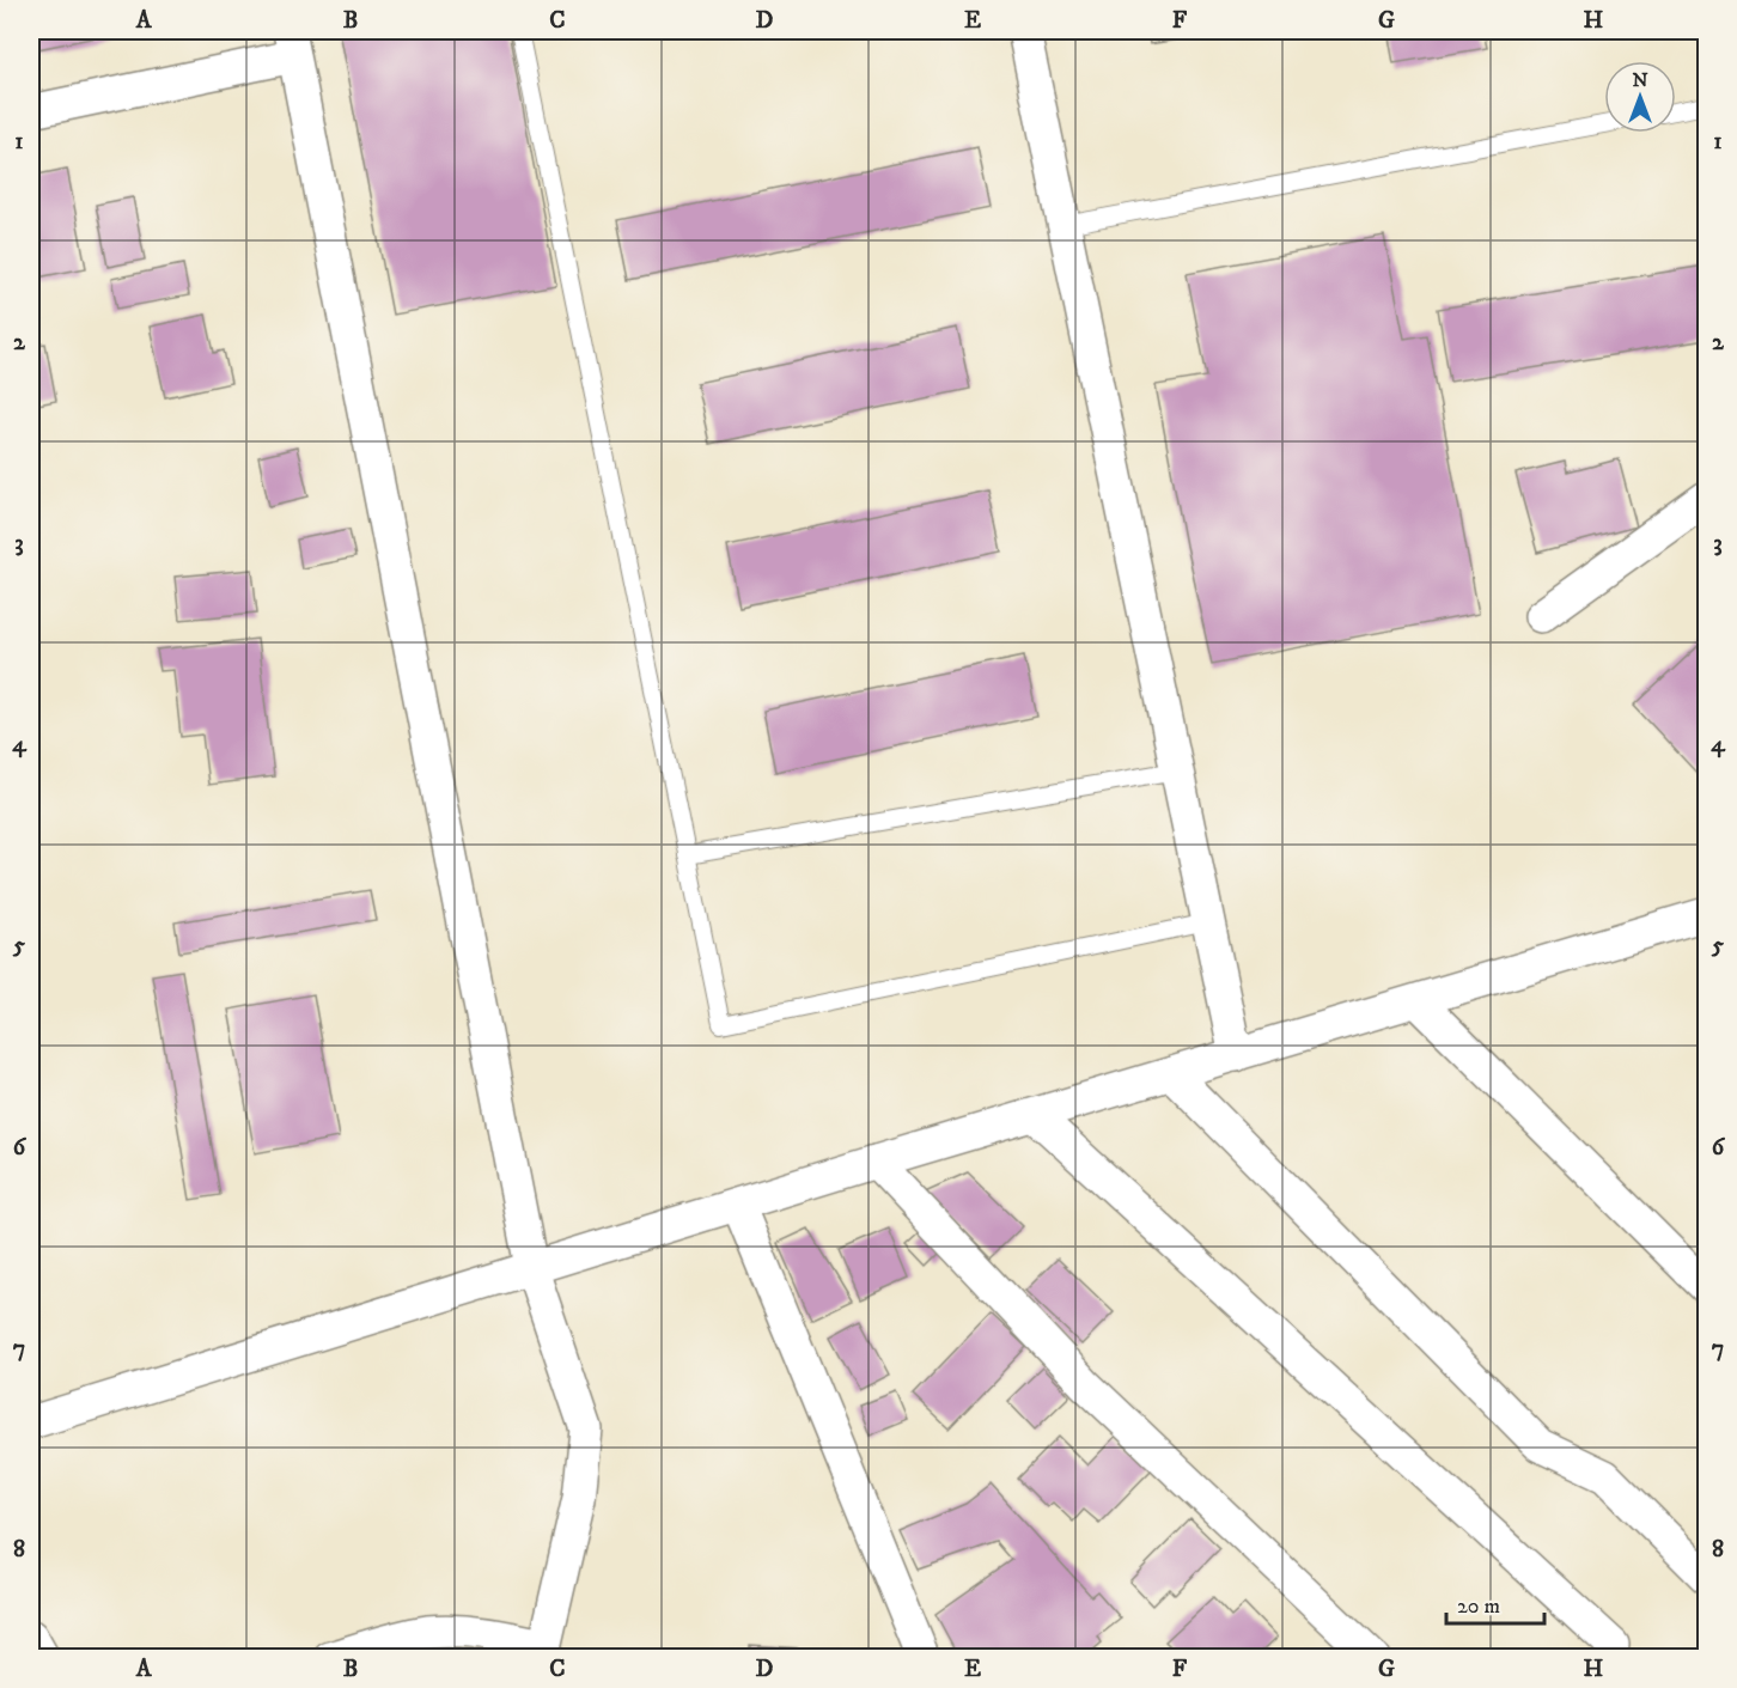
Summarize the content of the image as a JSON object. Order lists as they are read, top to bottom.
{
  "scale_bar": "20 m",
  "north": "top",
  "grid": {
    "columns": [
      "A",
      "B",
      "C",
      "D",
      "E",
      "F",
      "G",
      "H"
    ],
    "rows": [
      "1",
      "2",
      "3",
      "4",
      "5",
      "6",
      "7",
      "8"
    ]
  }
}
